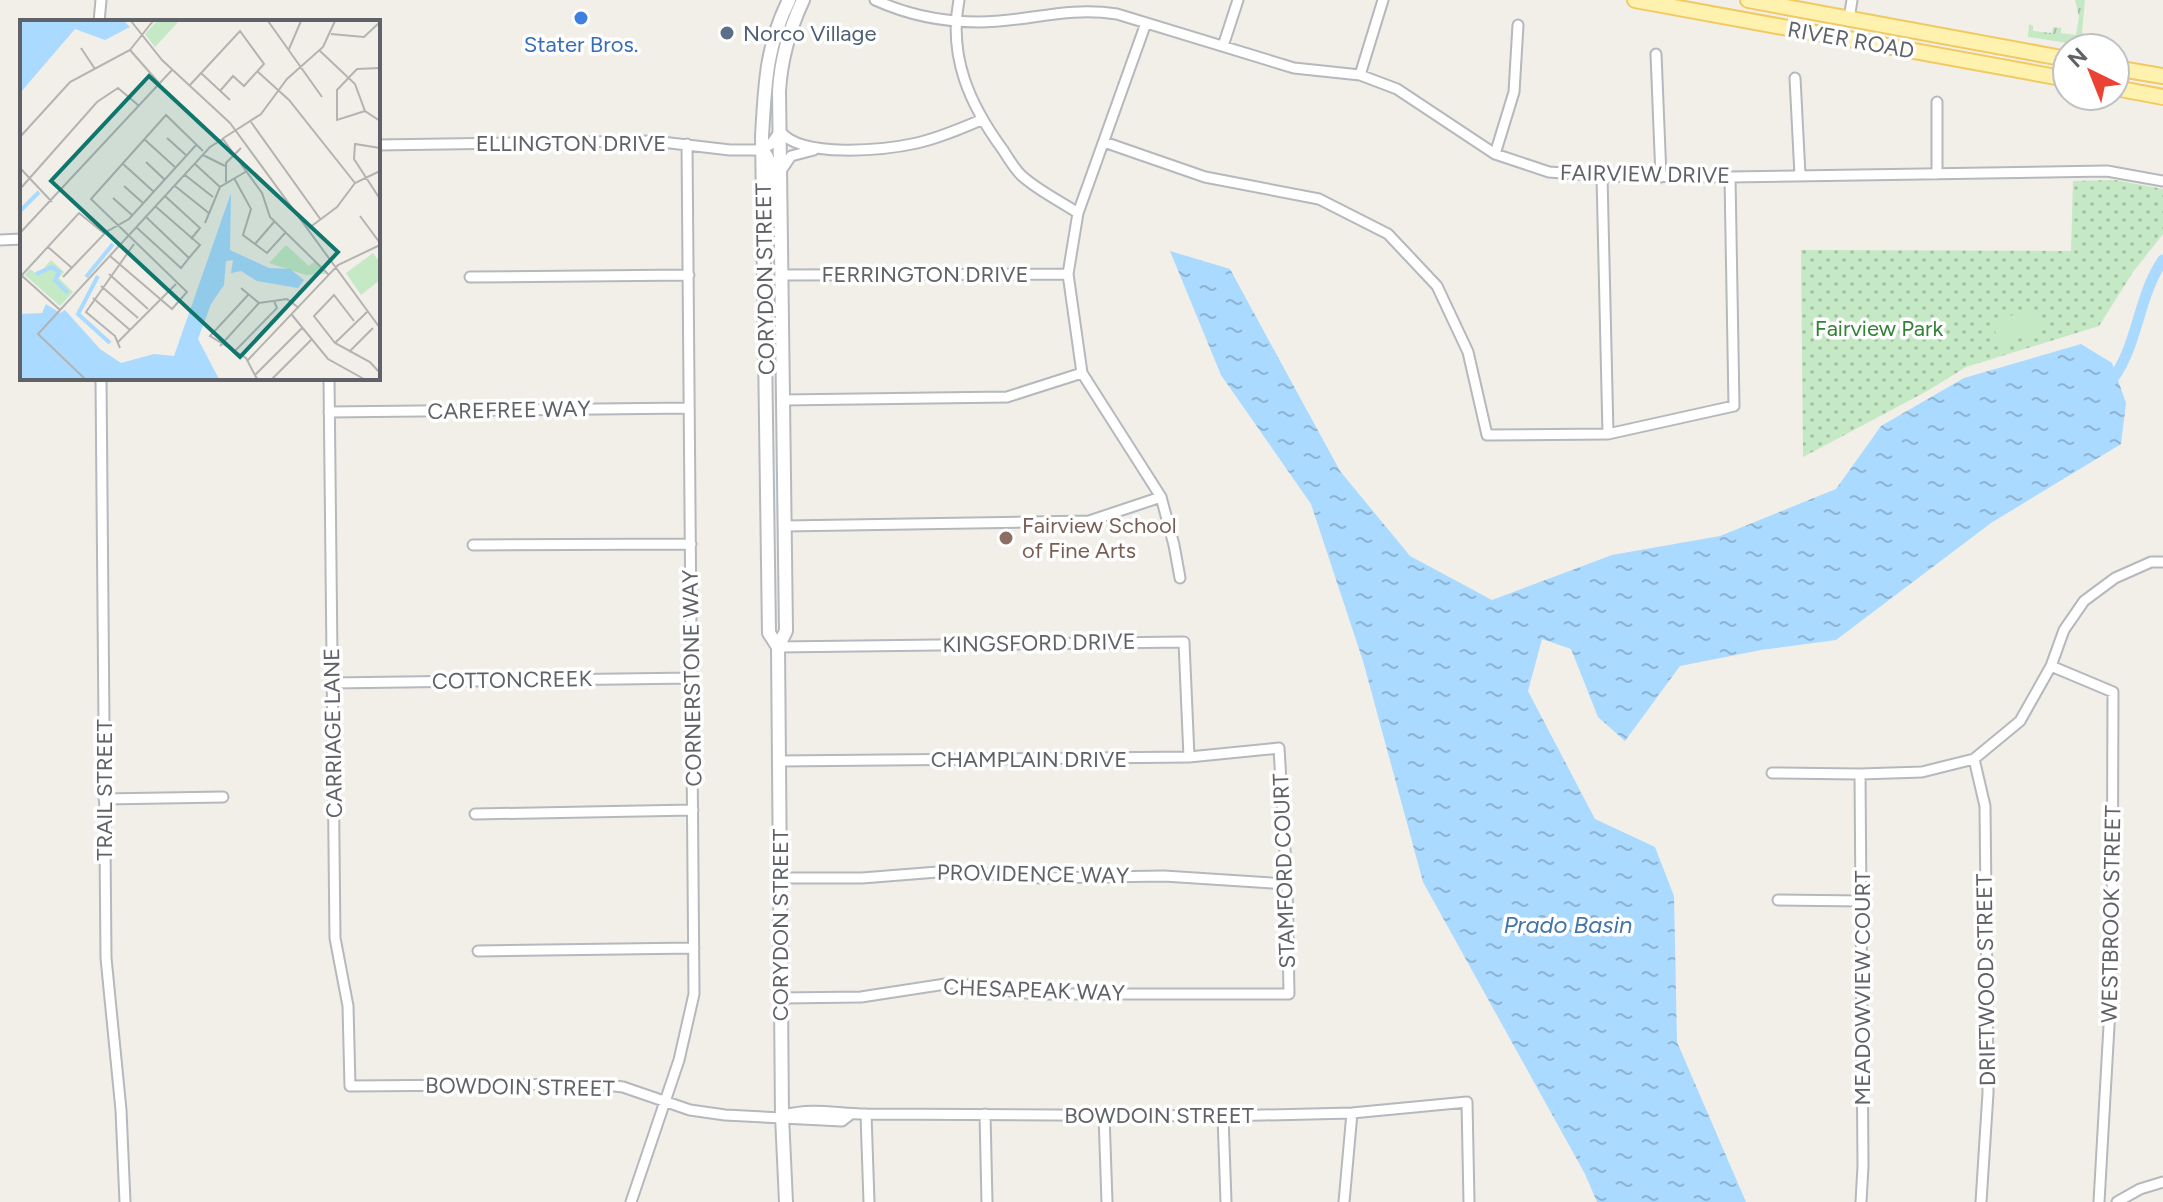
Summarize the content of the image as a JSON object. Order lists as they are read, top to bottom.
{
  "streets": {
    "main road": ["RIVER ROAD", "CORYDON STREET"],
    "street": [
      "ELLINGTON DRIVE",
      "FAIRVIEW DRIVE",
      "FERRINGTON DRIVE",
      "CAREFREE WAY",
      "KINGSFORD DRIVE",
      "CORNERSTONE WAY",
      "COTTONCREEK",
      "CARRIAGE LANE",
      "CHAMPLAIN DRIVE",
      "TRAIL STREET",
      "STAMFORD COURT",
      "PROVIDENCE WAY",
      "WESTBROOK STREET",
      "DRIFTWOOD STREET",
      "MEADOWVIEW COURT",
      "CHESAPEAK WAY",
      "BOWDOIN STREET"
    ]
  },
  "crossings": [
    ["ELLINGTON DRIVE", "CORYDON STREET"],
    ["ELLINGTON DRIVE", "CORNERSTONE WAY"],
    ["FERRINGTON DRIVE", "CORYDON STREET"],
    ["CORYDON STREET", "KINGSFORD DRIVE"],
    ["CORYDON STREET", "CHAMPLAIN DRIVE"],
    ["CORYDON STREET", "PROVIDENCE WAY"],
    ["CORYDON STREET", "CHESAPEAK WAY"],
    ["CORYDON STREET", "BOWDOIN STREET"],
    ["CAREFREE WAY", "CORNERSTONE WAY"],
    ["CAREFREE WAY", "CARRIAGE LANE"],
    ["KINGSFORD DRIVE", "CHAMPLAIN DRIVE"],
    ["CORNERSTONE WAY", "COTTONCREEK"],
    ["CORNERSTONE WAY", "BOWDOIN STREET"],
    ["COTTONCREEK", "CARRIAGE LANE"],
    ["CARRIAGE LANE", "BOWDOIN STREET"],
    ["CHAMPLAIN DRIVE", "STAMFORD COURT"],
    ["STAMFORD COURT", "PROVIDENCE WAY"],
    ["STAMFORD COURT", "CHESAPEAK WAY"]
  ],
  "water": ["Prado Basin"],
  "parks": ["Fairview Park"],
  "places": ["Stater Bros.", "Norco Village", "Fairview School of Fine Arts"],
  "north": "top left"
}
